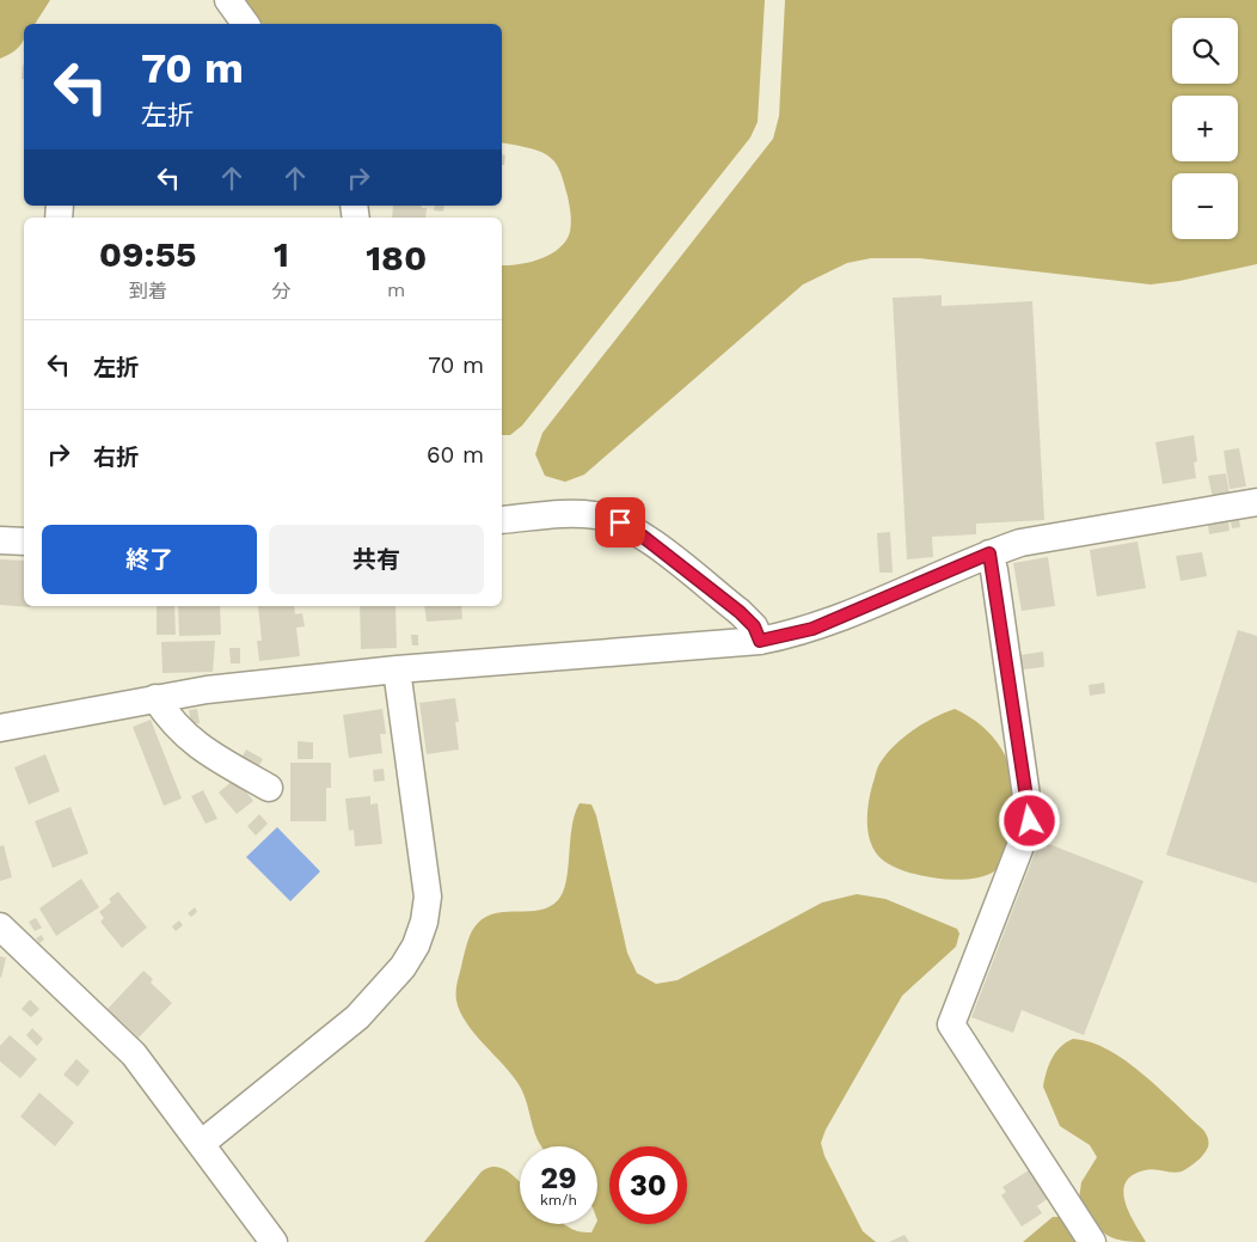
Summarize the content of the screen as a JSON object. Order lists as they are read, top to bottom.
{
  "page": {
    "map_buttons": ["+", "−"],
    "turn": ["70 m", "左折"],
    "eta": [
      "09:55",
      "到着",
      "1",
      "分",
      "180",
      "m"
    ],
    "list": [
      {
        "name": "左折",
        "value": "70 m"
      },
      {
        "name": "右折",
        "value": "60 m"
      }
    ],
    "buttons": ["終了", "共有"],
    "speed": "29 km/h",
    "limit": "30"
  }
}
